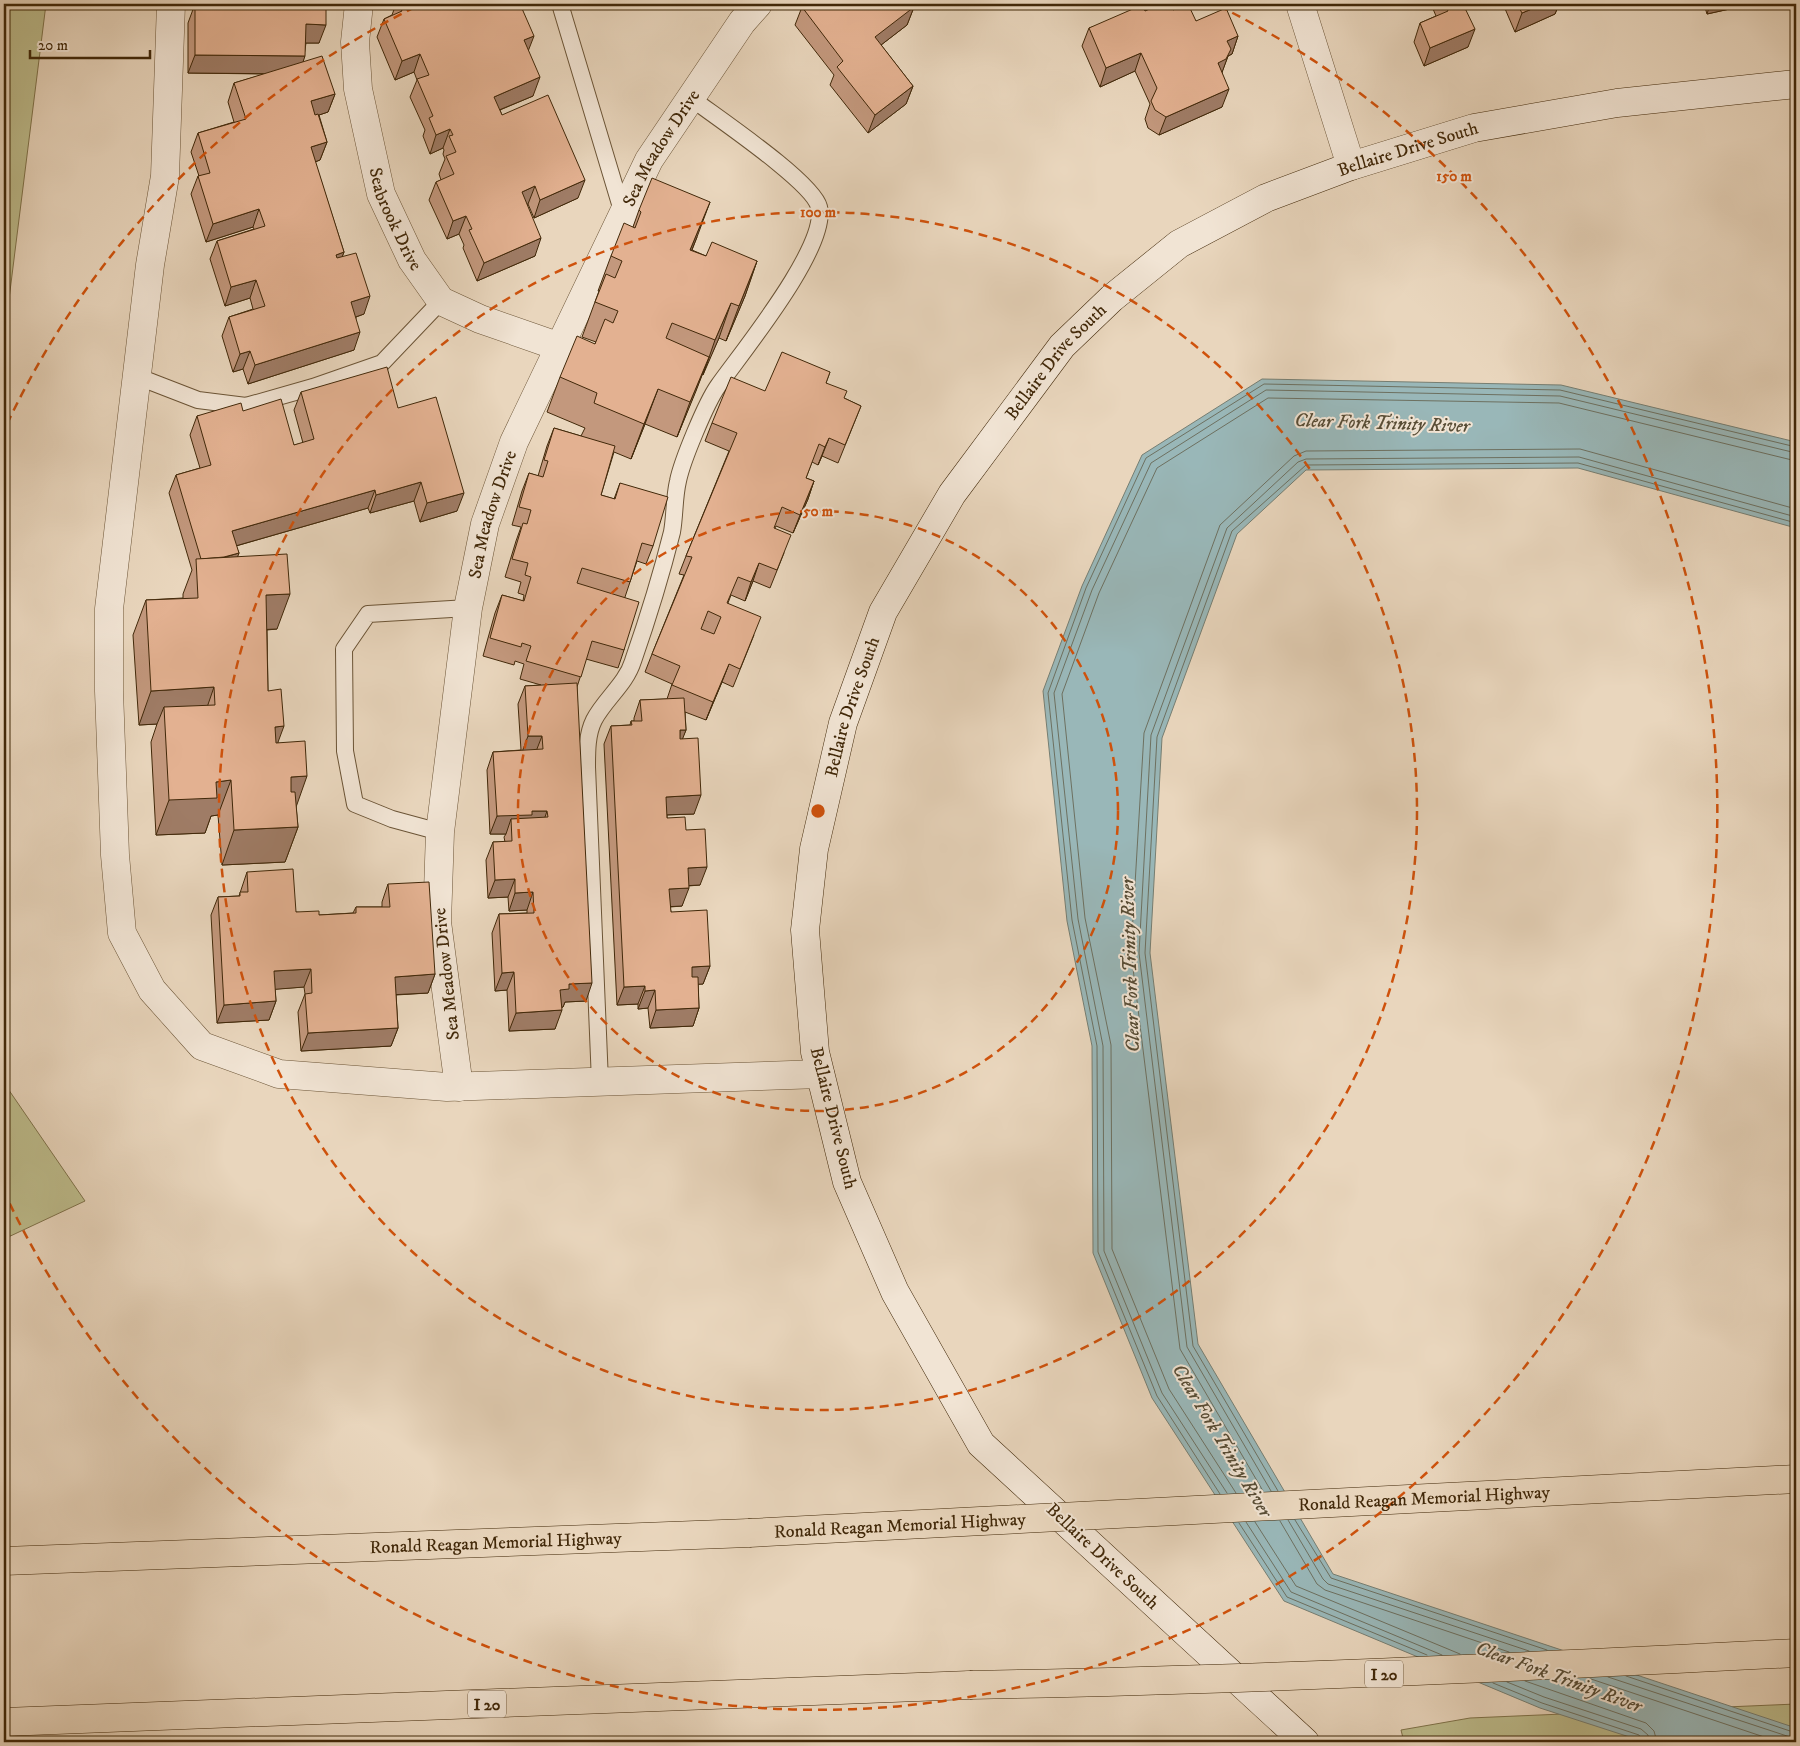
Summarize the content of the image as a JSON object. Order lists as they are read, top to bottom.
{
  "streets": {
    "highway": ["Ronald Reagan Memorial Highway", "I 20"],
    "street": ["Sea Meadow Drive", "Bellaire Drive South", "Seabrook Drive"]
  },
  "crossings": [
    ["Sea Meadow Drive", "Seabrook Drive"]
  ],
  "water": ["Clear Fork Trinity River"],
  "scale_bar": "20 m",
  "rings": ["150 m", "100 m", "50 m"]
}
